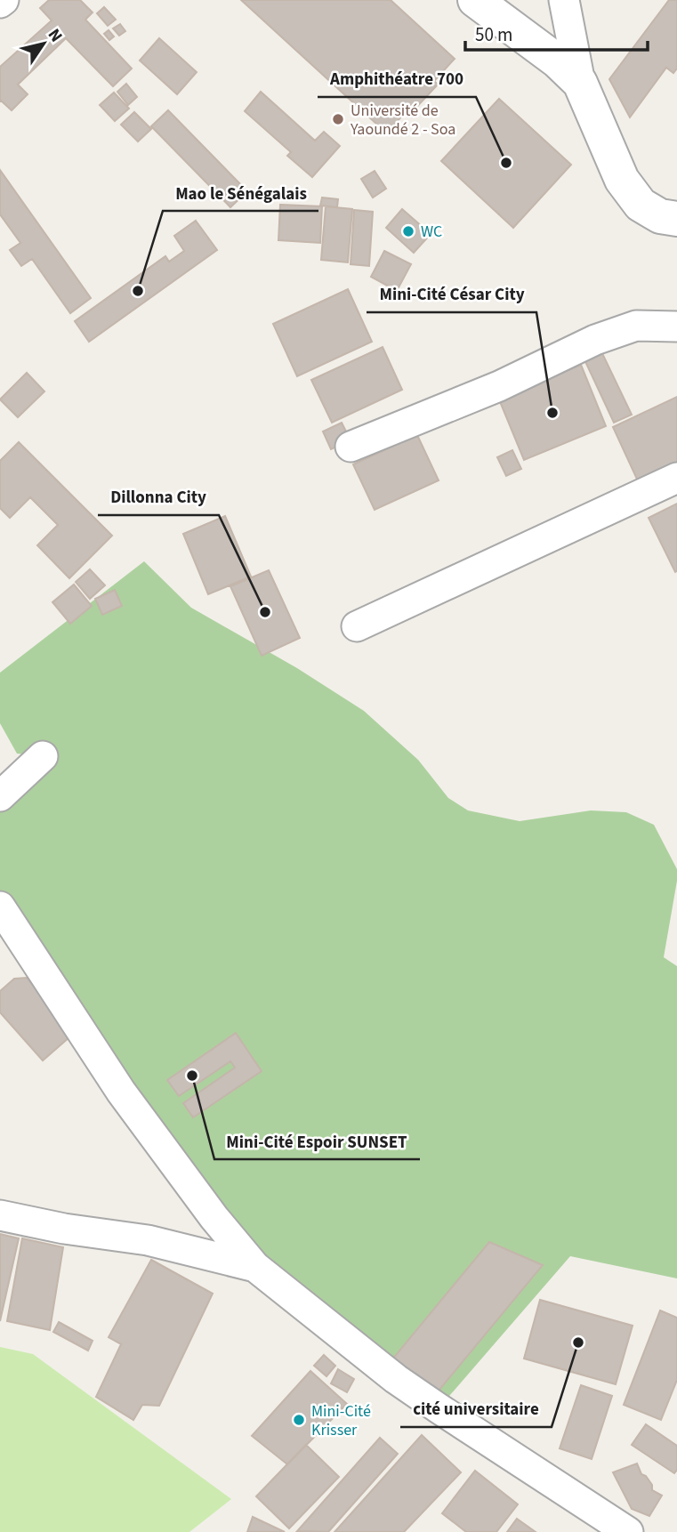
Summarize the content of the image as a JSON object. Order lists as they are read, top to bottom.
{
  "places": [
    "Université de Yaoundé 2 - Soa",
    "Amphithéatre 700",
    "WC",
    "Mao le Sénégalais",
    "Mini-Cité César City",
    "Dillonna City",
    "Mini-Cité Espoir SUNSET",
    "cité universitaire",
    "Mini-Cité Krisser"
  ],
  "scale_bar": "50 m",
  "north": "top right"
}
